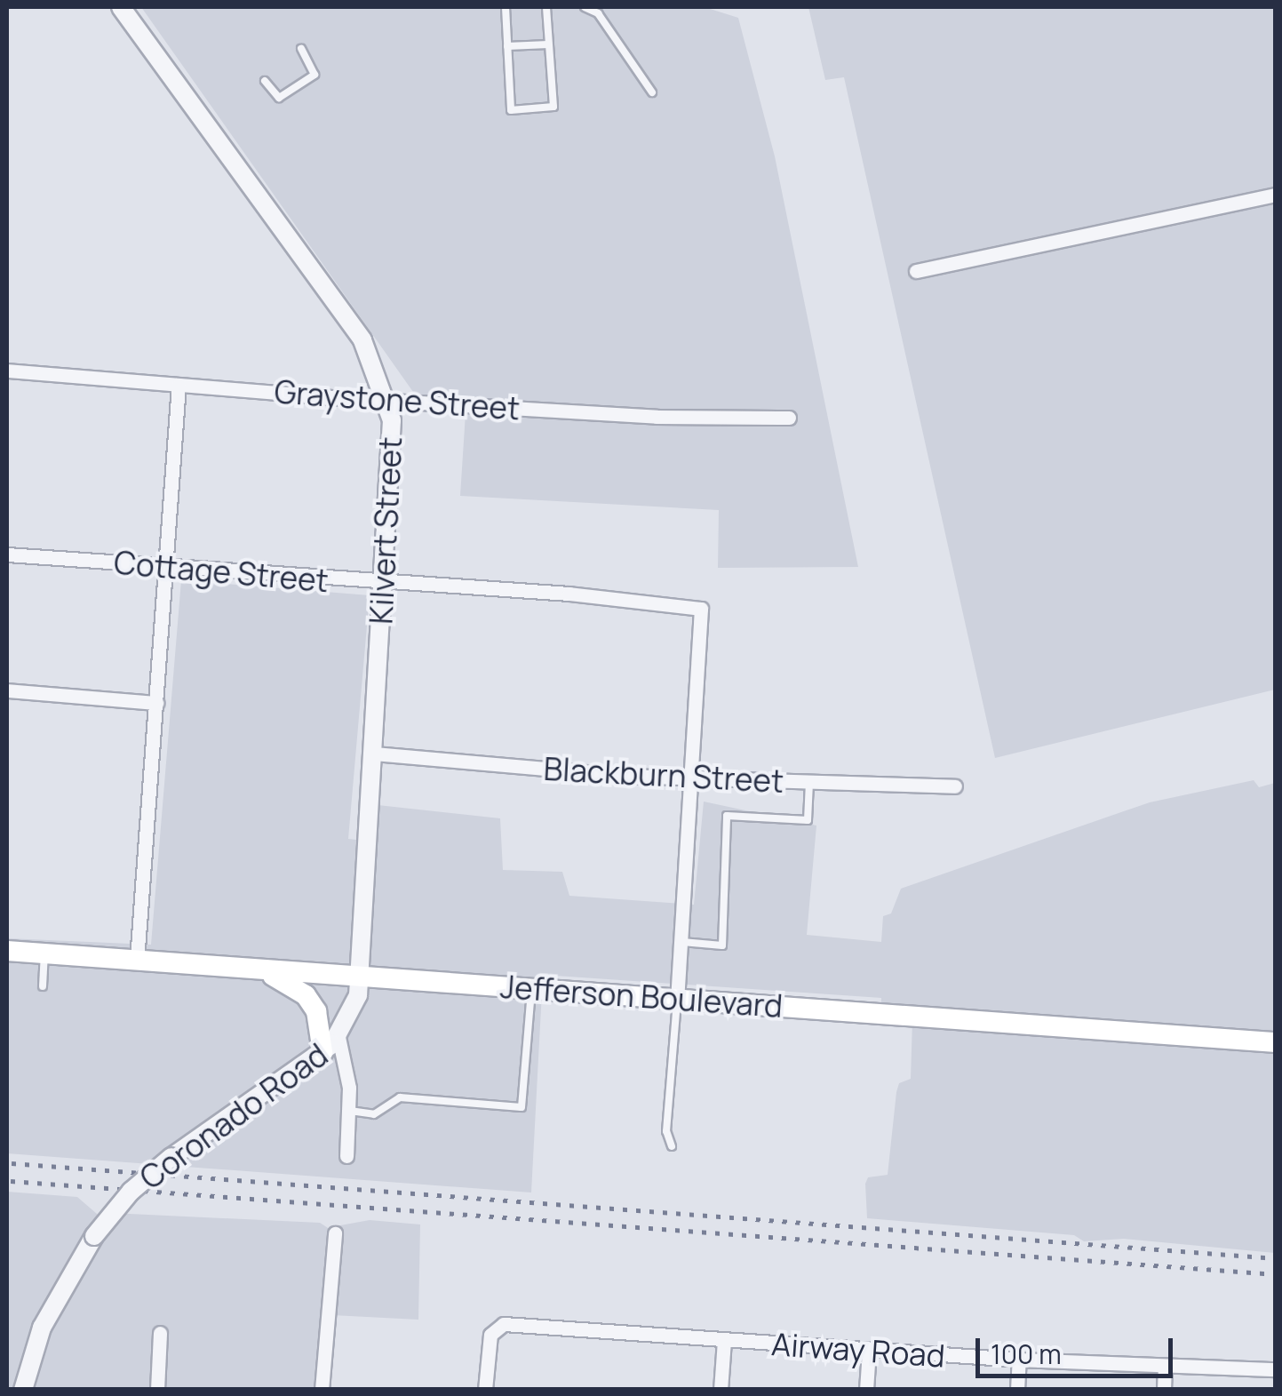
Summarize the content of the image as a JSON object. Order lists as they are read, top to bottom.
{
  "streets": {
    "main road": ["Jefferson Boulevard"],
    "street": [
      "Graystone Street",
      "Kilvert Street",
      "Cottage Street",
      "Blackburn Street",
      "Coronado Road",
      "Airway Road"
    ]
  },
  "crossings": [
    ["Graystone Street", "Kilvert Street"],
    ["Kilvert Street", "Cottage Street"],
    ["Kilvert Street", "Blackburn Street"],
    ["Kilvert Street", "Jefferson Boulevard"],
    ["Kilvert Street", "Coronado Road"],
    ["Cottage Street", "Blackburn Street"],
    ["Jefferson Boulevard", "Coronado Road"]
  ],
  "scale_bar": "100 m"
}
